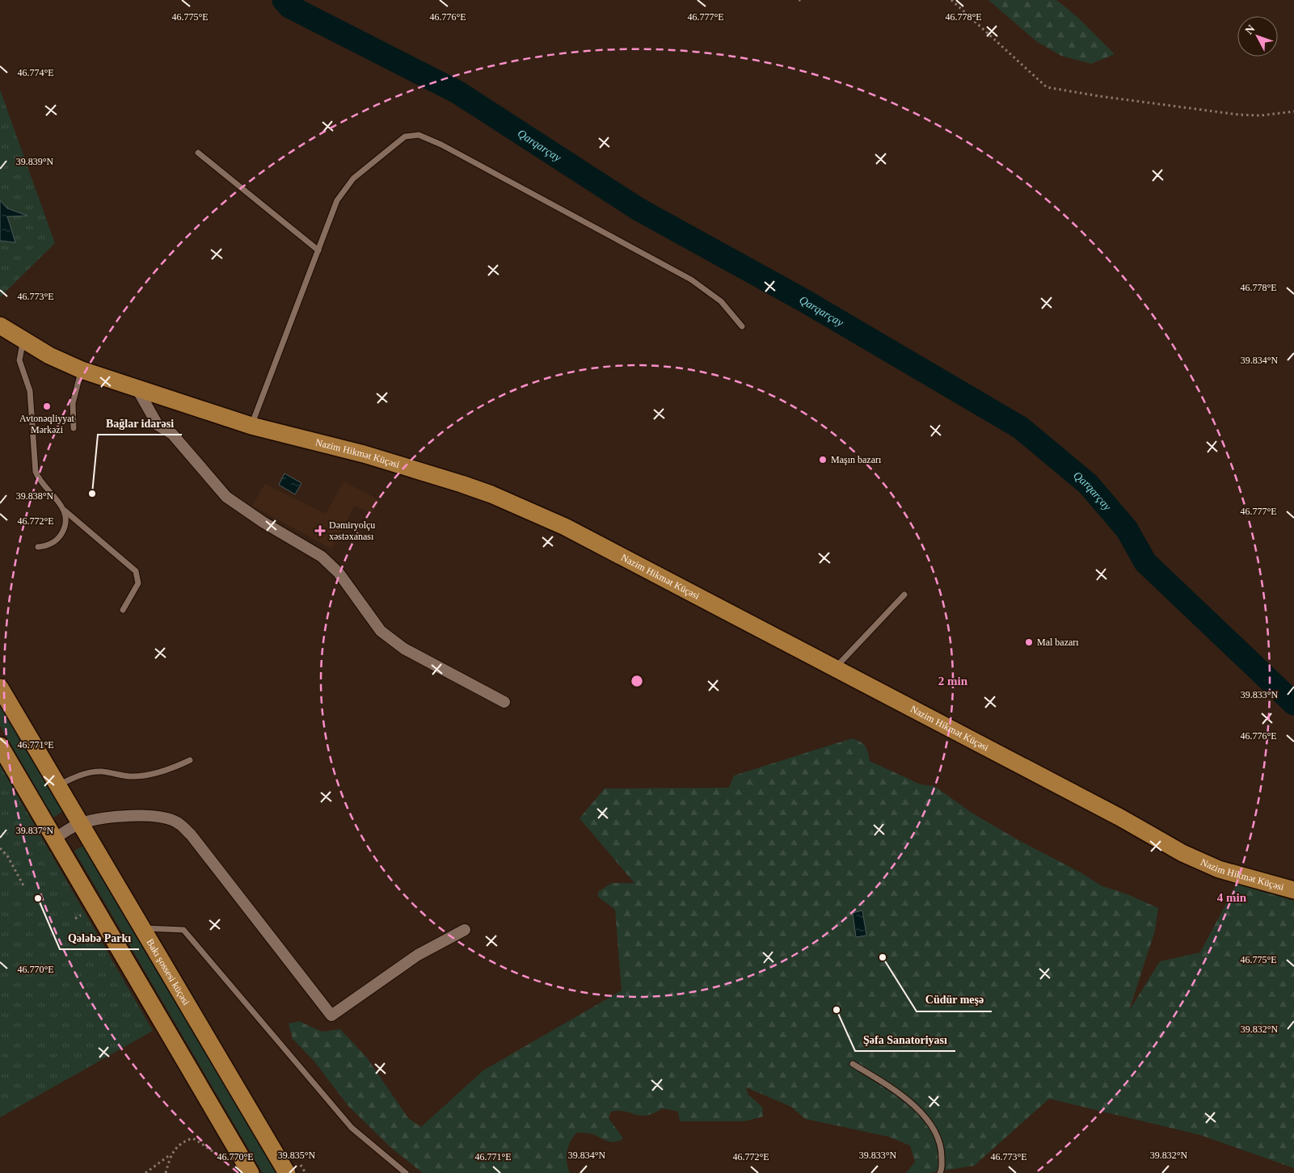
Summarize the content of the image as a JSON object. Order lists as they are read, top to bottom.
{
  "streets": {
    "main road": ["Nazim Hikmət Küçəsi", "Bakı şossesi küçəsi"]
  },
  "water": ["Qarqarçay"],
  "places": {
    "other": [
      "Avtonəqliyyat Mərkəzi",
      "Maşın bazarı",
      "Bağlar idarəsi",
      "Mal bazarı",
      "Qələbə Parkı",
      "Cüdür meşə",
      "Şəfa Sanatoriyası"
    ],
    "health": ["Dəmiryolçu xəstəxanası"]
  },
  "north": "top left",
  "coordinates": [
    "46.775°E",
    "46.776°E",
    "46.777°E",
    "46.778°E",
    "46.774°E",
    "39.839°N",
    "46.773°E",
    "39.834°N",
    "39.838°N",
    "46.772°E",
    "39.833°N",
    "46.771°E",
    "39.837°N",
    "46.770°E",
    "39.832°N",
    "39.835°N"
  ],
  "rings": ["2 min", "4 min"]
}
